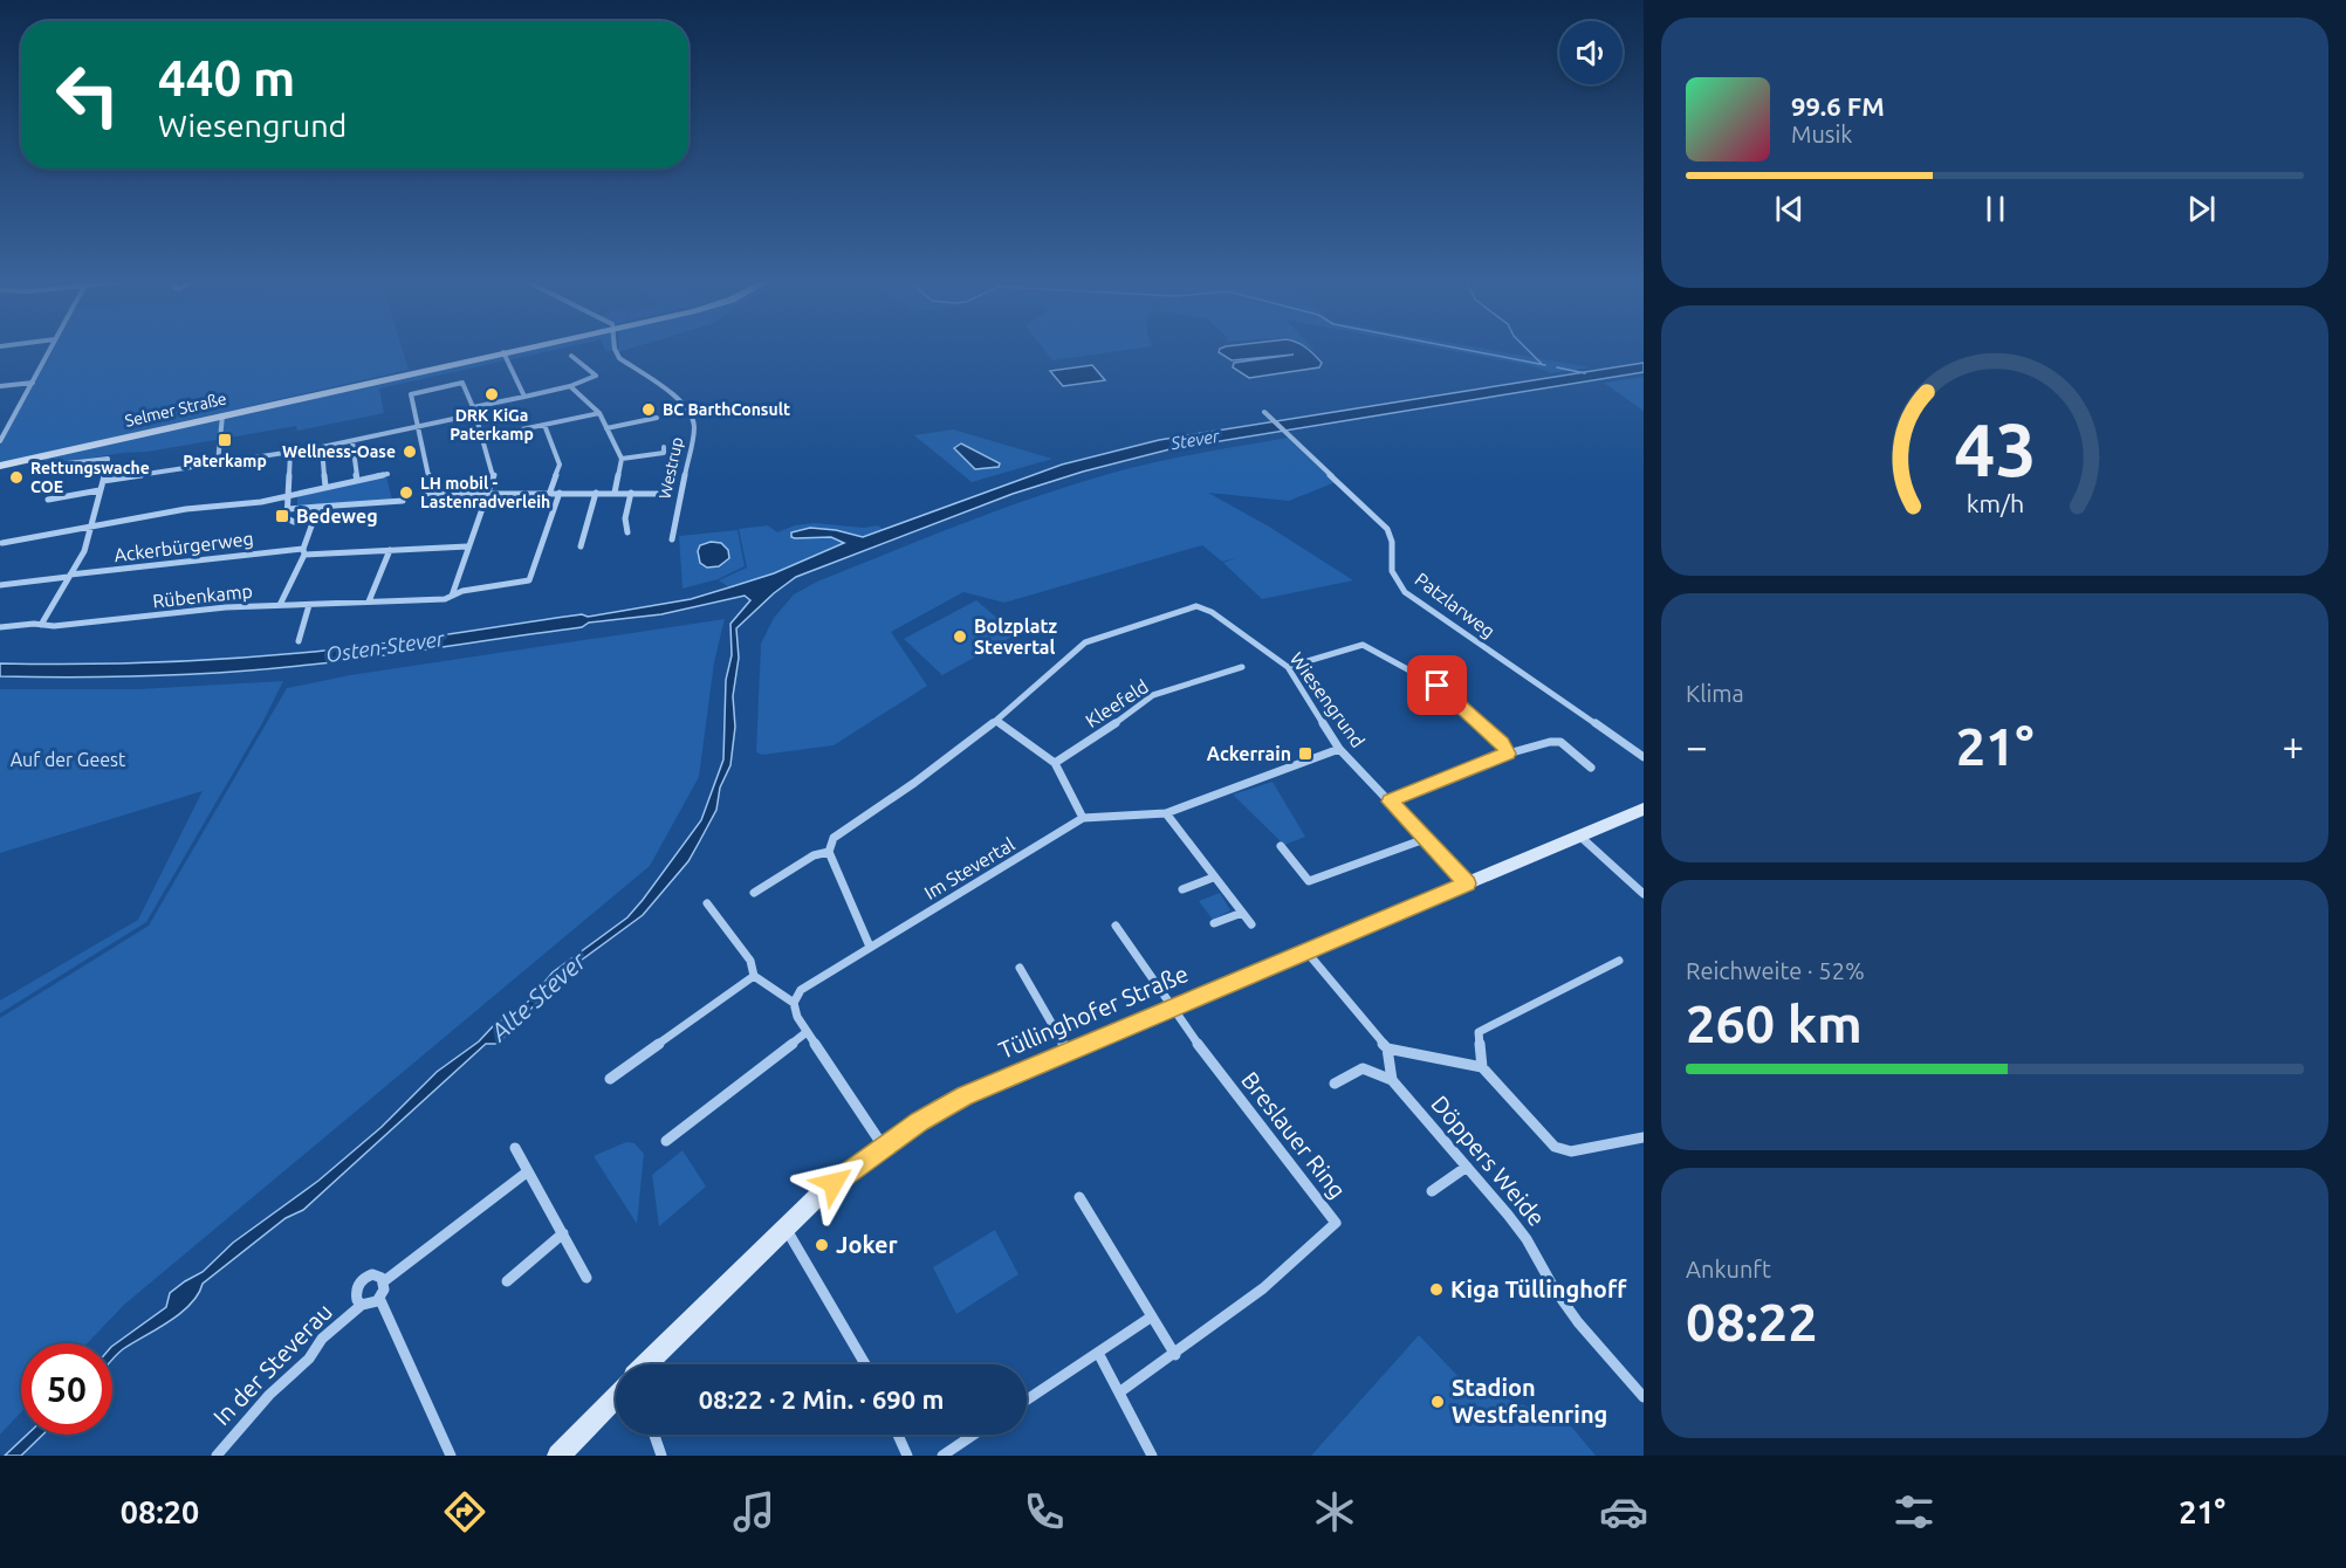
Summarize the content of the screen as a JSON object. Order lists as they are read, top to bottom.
{
  "streets": {
    "main road": ["Selmer Straße", "Tüllinghofer Straße"],
    "street": [
      "Westrup",
      "Ackerbürgerweg",
      "Rübenkamp",
      "Patzlarweg",
      "Wiesengrund",
      "Kleefeld",
      "Im Stevertal",
      "Breslauer Ring",
      "Döppers Weide",
      "In der Steverau"
    ]
  },
  "crossings": [
    ["Wiesengrund", "Im Stevertal"],
    ["Wiesengrund", "Tüllinghofer Straße"],
    ["Tüllinghofer Straße", "Breslauer Ring"]
  ],
  "water": ["Stever", "Osten-Stever", "Alte Stever"],
  "parks": ["Auf der Geest"],
  "places": {
    "other": [
      "DRK KiGa Paterkamp",
      "BC BarthConsult",
      "Wellness-Oase",
      "Rettungswache COE",
      "LH mobil - Lastenradverleih",
      "Bolzplatz Stevertal",
      "Joker",
      "Kiga Tüllinghoff",
      "Stadion Westfalenring"
    ],
    "transit": ["Paterkamp", "Bedeweg", "Ackerrain"]
  },
  "page": {
    "turn": ["440 m", "Wiesengrund"],
    "song": ["99.6 FM", "Musik"],
    "tile": [
      "Klima",
      ["Reichweite · 52%", "260 km"],
      ["Ankunft", "08:22"]
    ],
    "heat": ["−", "21°", "+"],
    "limit": "50",
    "trip": "08:22 · 2 Min. · 690 m",
    "tabs": ["08:20", "21°"],
    "gauge": ["43", "km/h"]
  }
}
